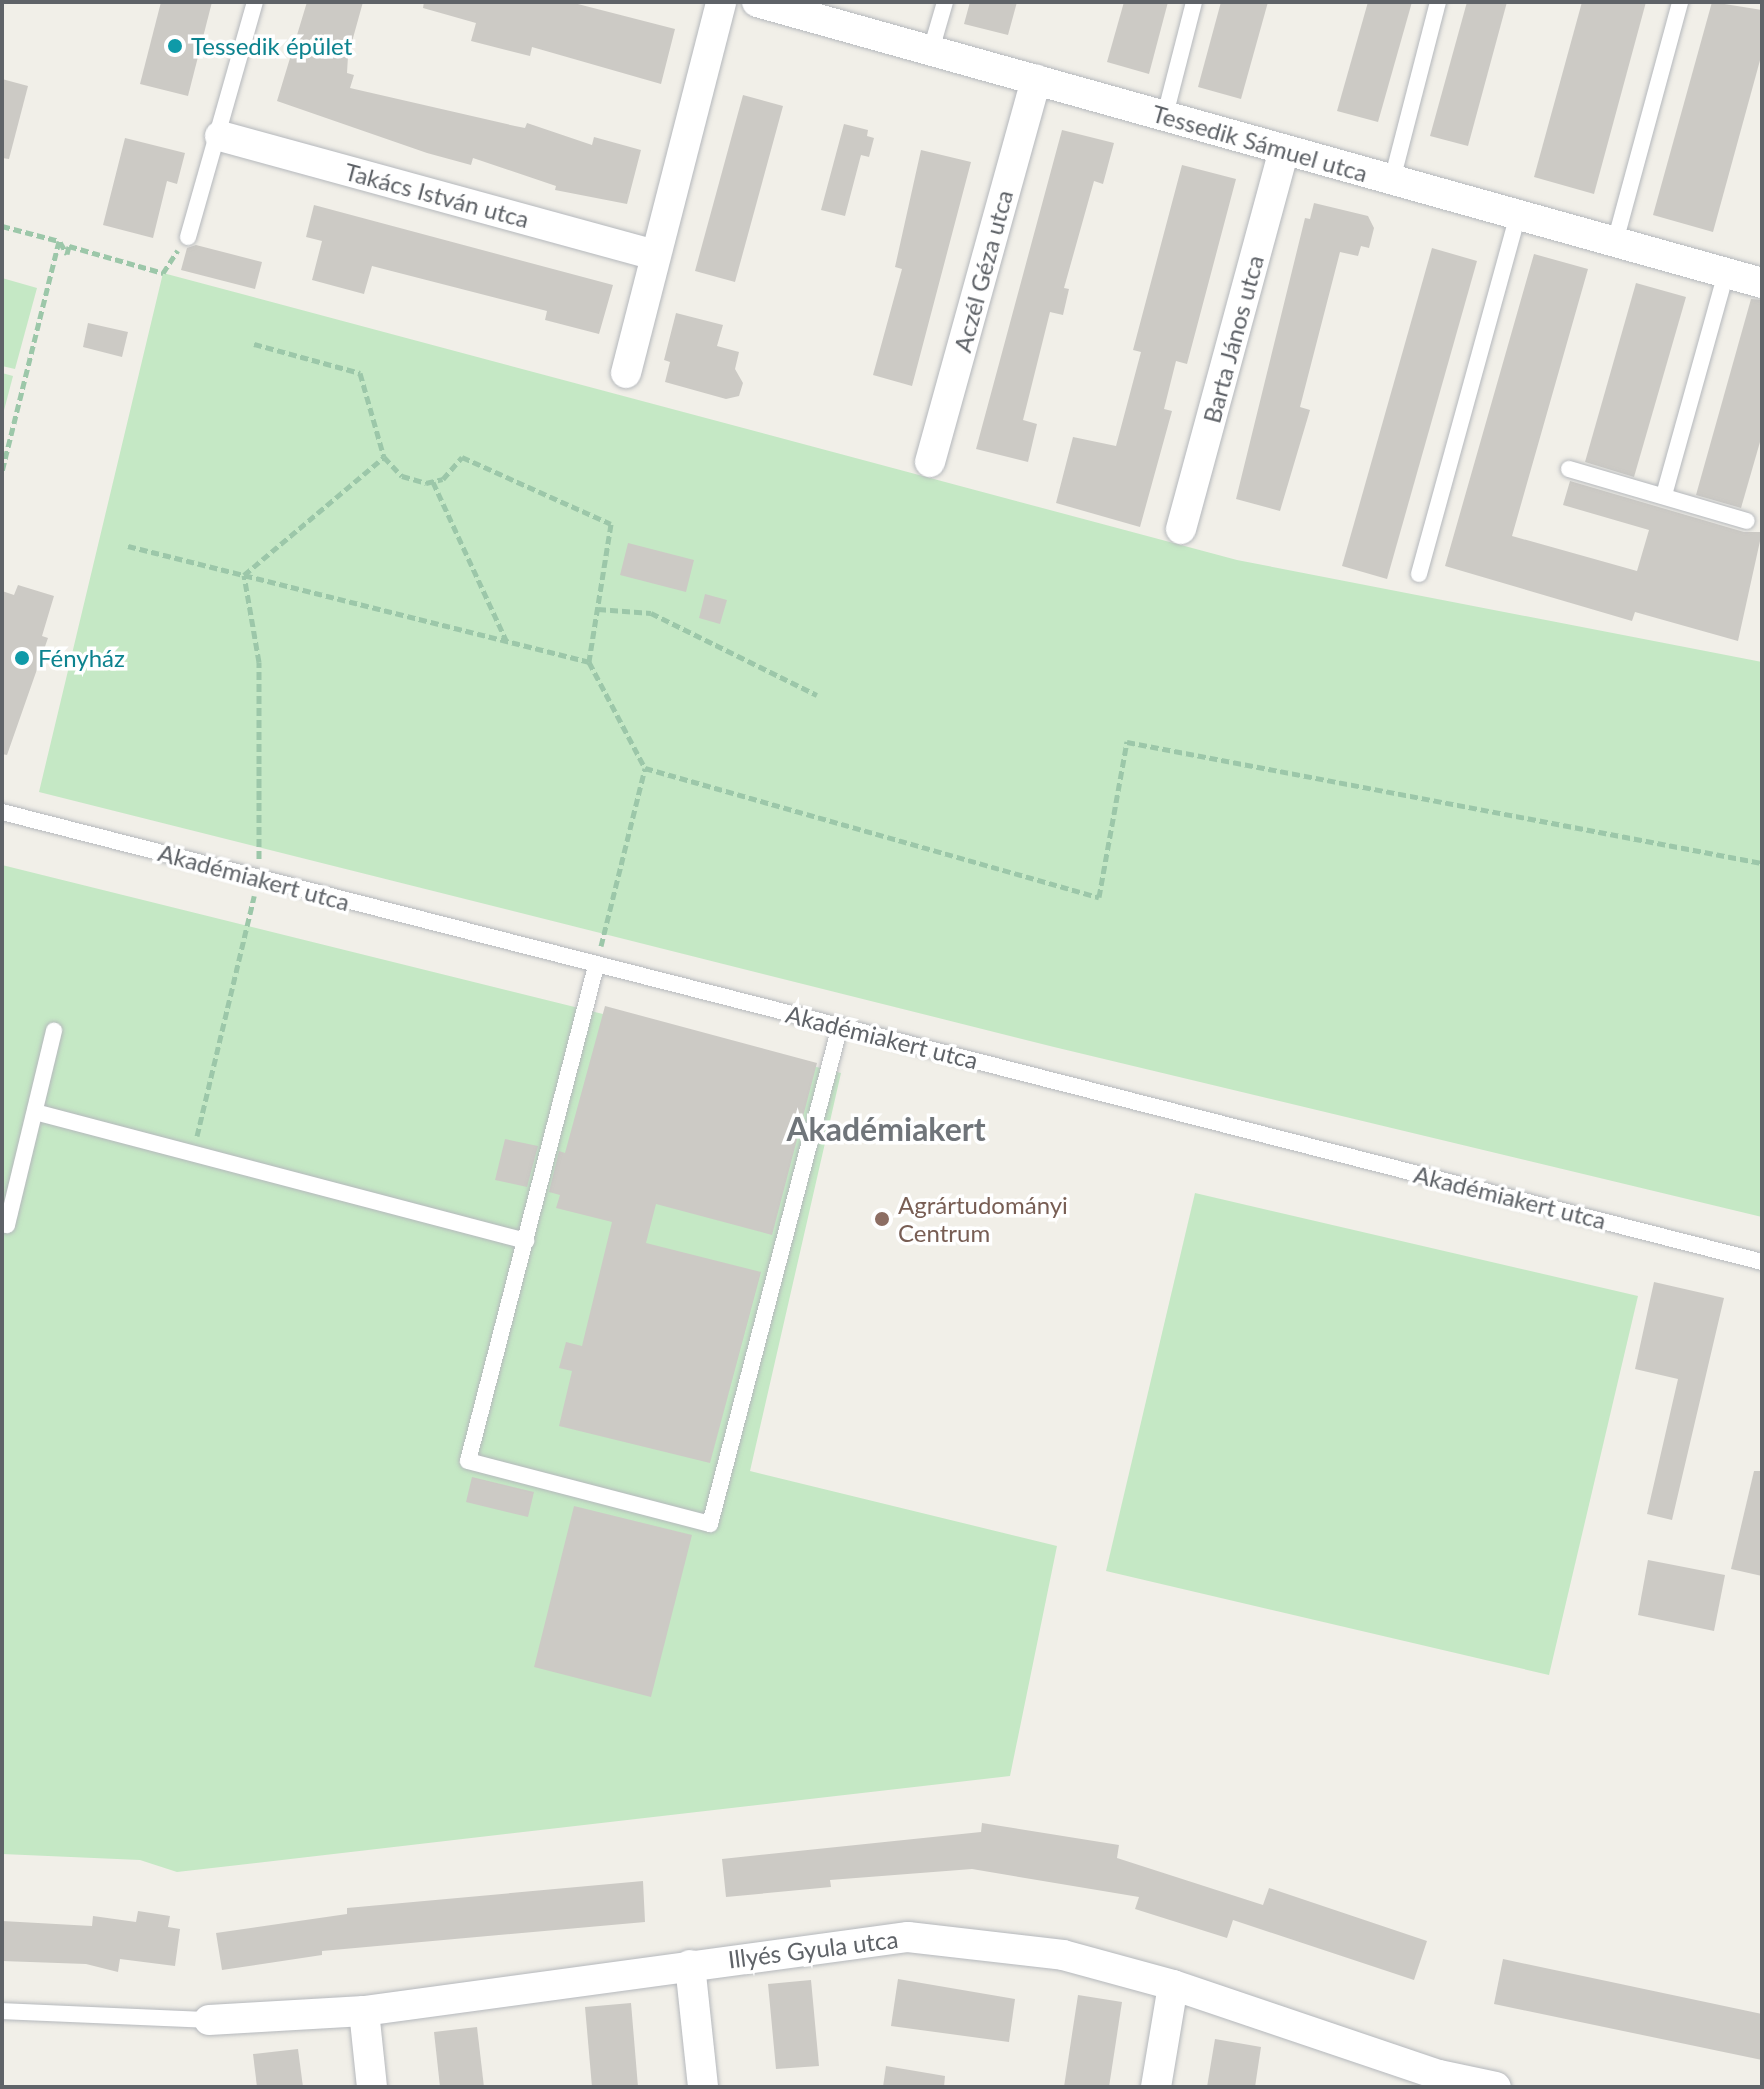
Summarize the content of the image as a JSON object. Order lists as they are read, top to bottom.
{
  "streets": {
    "street": [
      "Tessedik Sámuel utca",
      "Takács István utca",
      "Aczél Géza utca",
      "Barta János utca",
      "Illyés Gyula utca"
    ],
    "lane": ["Akadémiakert utca"]
  },
  "crossings": [
    ["Tessedik Sámuel utca", "Aczél Géza utca"],
    ["Tessedik Sámuel utca", "Barta János utca"]
  ],
  "districts": ["Akadémiakert"],
  "places": ["Tessedik épület", "Fényház", "Agrártudományi Centrum"]
}
